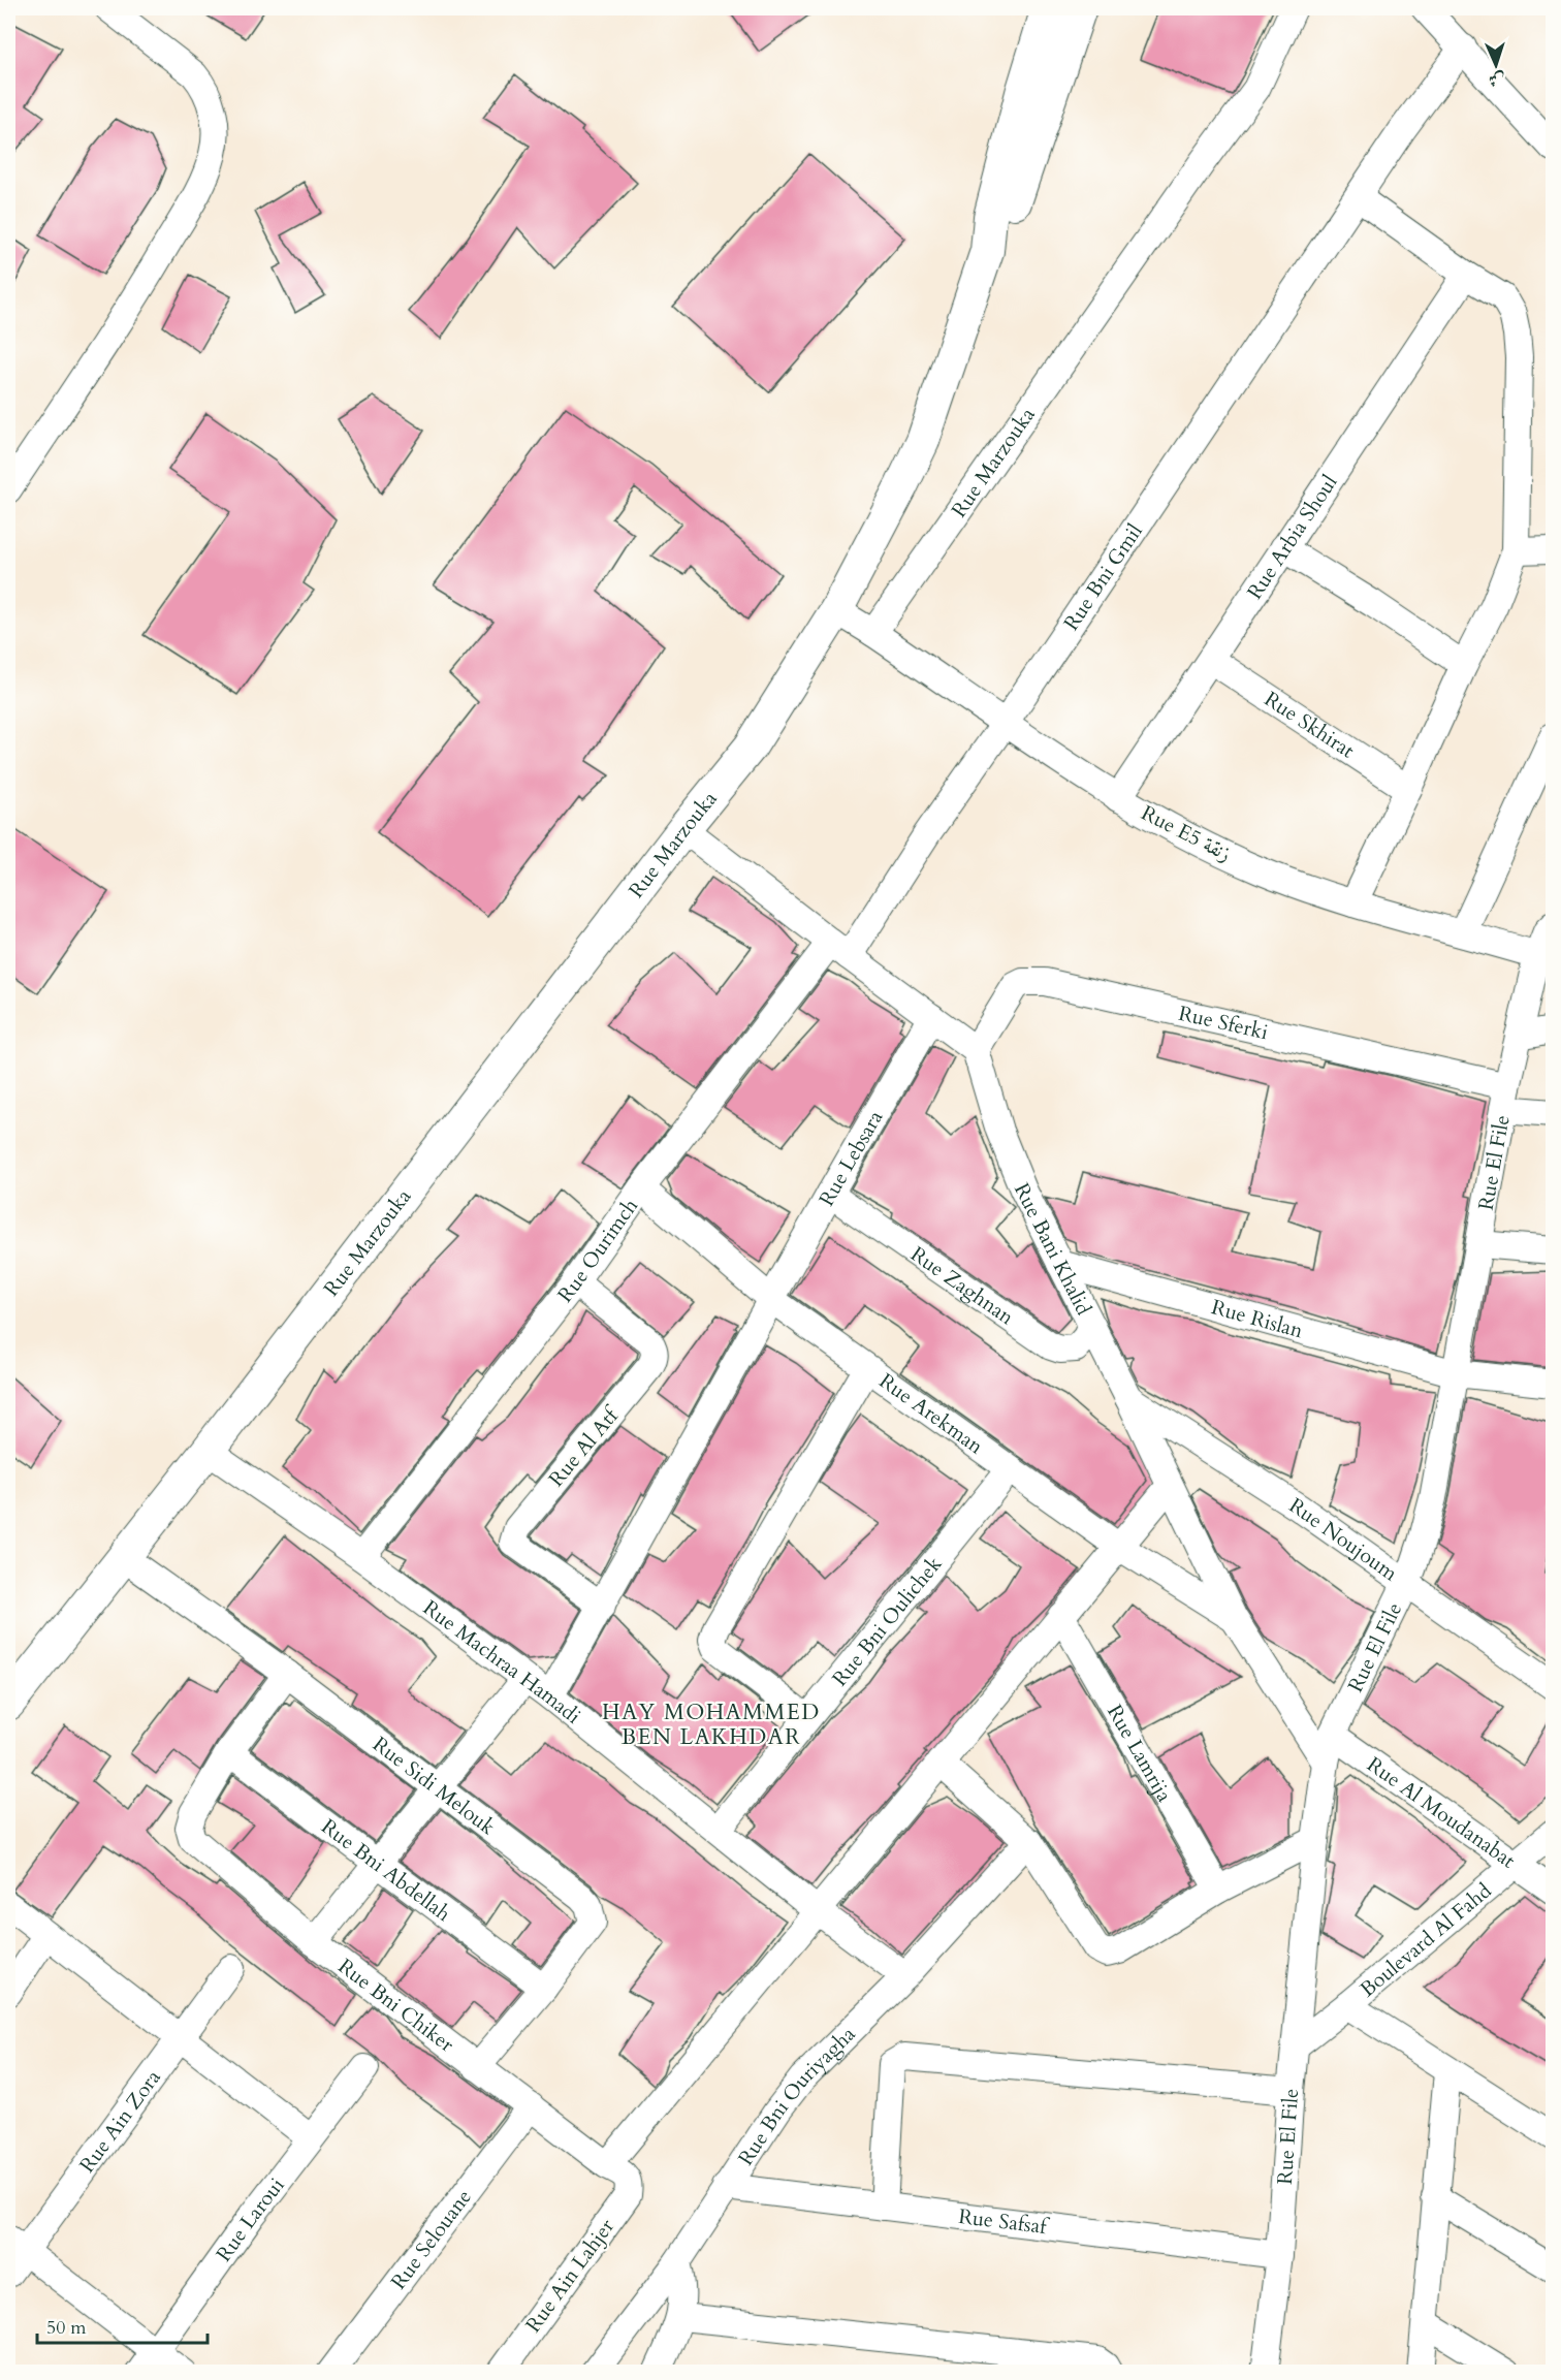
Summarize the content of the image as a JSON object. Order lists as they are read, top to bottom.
{
  "streets": {
    "main road": ["Rue Marzouka"],
    "street": [
      "Rue Arbia Shoul",
      "Rue Bni Gmil",
      "Rue Skhirat",
      "Rue E5 زنقة",
      "Rue Sferki",
      "Rue Lebsara",
      "Rue El File",
      "Rue Bani Khalid",
      "Rue Ourimch",
      "Rue Zaghnan",
      "Rue Rislan",
      "Rue Arekman",
      "Rue Al Atf",
      "Rue Noujoum",
      "Rue Bni Oulichek",
      "Rue Machraa Hamadi",
      "Rue Lamrija",
      "Rue Sidi Melouk",
      "Rue Al Moudanabat",
      "Rue Bni Abdellah",
      "Boulevard Al Fahd",
      "Rue Bni Chiker",
      "Rue Bni Ouriyagha",
      "Rue Ain Zora",
      "Rue Laroui",
      "Rue Safsaf",
      "Rue Selouane",
      "Rue Ain Lahjer"
    ]
  },
  "crossings": [
    ["Rue Marzouka", "Rue E5 زنقة"],
    ["Rue Marzouka", "Rue Machraa Hamadi"],
    ["Rue Marzouka", "Rue Sidi Melouk"],
    ["Rue Arbia Shoul", "Rue Skhirat"],
    ["Rue Arbia Shoul", "Rue E5 زنقة"],
    ["Rue Bni Gmil", "Rue E5 زنقة"],
    ["Rue Bni Gmil", "Rue Ourimch"],
    ["Rue E5 زنقة", "Rue El File"],
    ["Rue Sferki", "Rue El File"],
    ["Rue Sferki", "Rue Bani Khalid"],
    ["Rue Lebsara", "Rue Zaghnan"],
    ["Rue Lebsara", "Rue Arekman"],
    ["Rue Lebsara", "Rue Al Atf"],
    ["Rue Lebsara", "Rue Machraa Hamadi"],
    ["Rue El File", "Rue Bani Khalid"],
    ["Rue El File", "Rue Rislan"],
    ["Rue El File", "Rue Noujoum"],
    ["Rue El File", "Rue Al Moudanabat"],
    ["Rue El File", "Boulevard Al Fahd"],
    ["Rue El File", "Rue Safsaf"],
    ["Rue Bani Khalid", "Rue Zaghnan"],
    ["Rue Bani Khalid", "Rue Rislan"],
    ["Rue Bani Khalid", "Rue Arekman"],
    ["Rue Bani Khalid", "Rue Noujoum"],
    ["Rue Ourimch", "Rue Arekman"],
    ["Rue Ourimch", "Rue Al Atf"],
    ["Rue Ourimch", "Rue Machraa Hamadi"],
    ["Rue Arekman", "Rue Bni Oulichek"],
    ["Rue Bni Oulichek", "Rue Machraa Hamadi"],
    ["Rue Machraa Hamadi", "Rue Bni Ouriyagha"],
    ["Rue Sidi Melouk", "Rue Bni Abdellah"],
    ["Rue Al Moudanabat", "Boulevard Al Fahd"],
    ["Rue Bni Abdellah", "Rue Bni Chiker"],
    ["Rue Bni Chiker", "Rue Selouane"],
    ["Rue Bni Chiker", "Rue Ain Lahjer"],
    ["Rue Bni Ouriyagha", "Rue Safsaf"]
  ],
  "districts": ["HAY MOHAMMED BEN LAKHDAR"],
  "scale_bar": "50 m",
  "north": "bottom"
}
